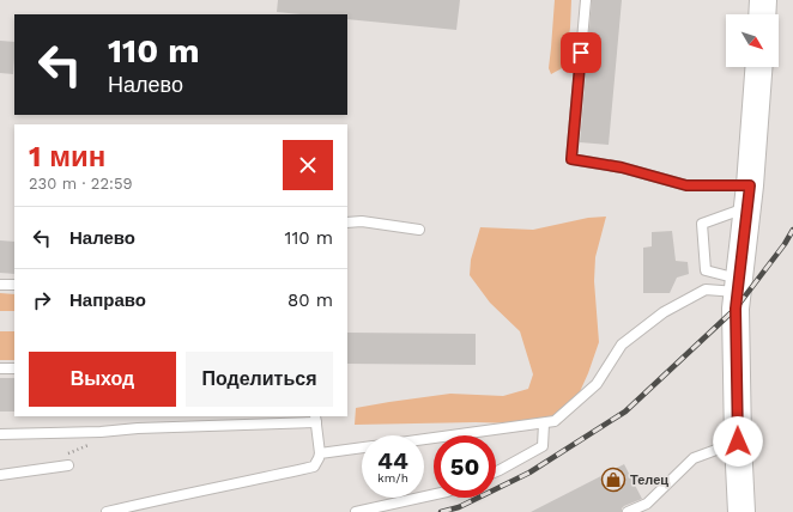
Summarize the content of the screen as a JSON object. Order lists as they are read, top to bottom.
{
  "places": {
    "shop": ["Телец"]
  },
  "north": "bottom right",
  "page": {
    "turn": ["110 m", "Налево"],
    "heading": ["1 мин", "230 m · 22:59"],
    "list": [
      {
        "name": "Налево",
        "value": "110 m"
      },
      {
        "name": "Направо",
        "value": "80 m"
      }
    ],
    "buttons": ["Выход", "Поделиться"],
    "speed": "44 km/h",
    "limit": "50"
  }
}
